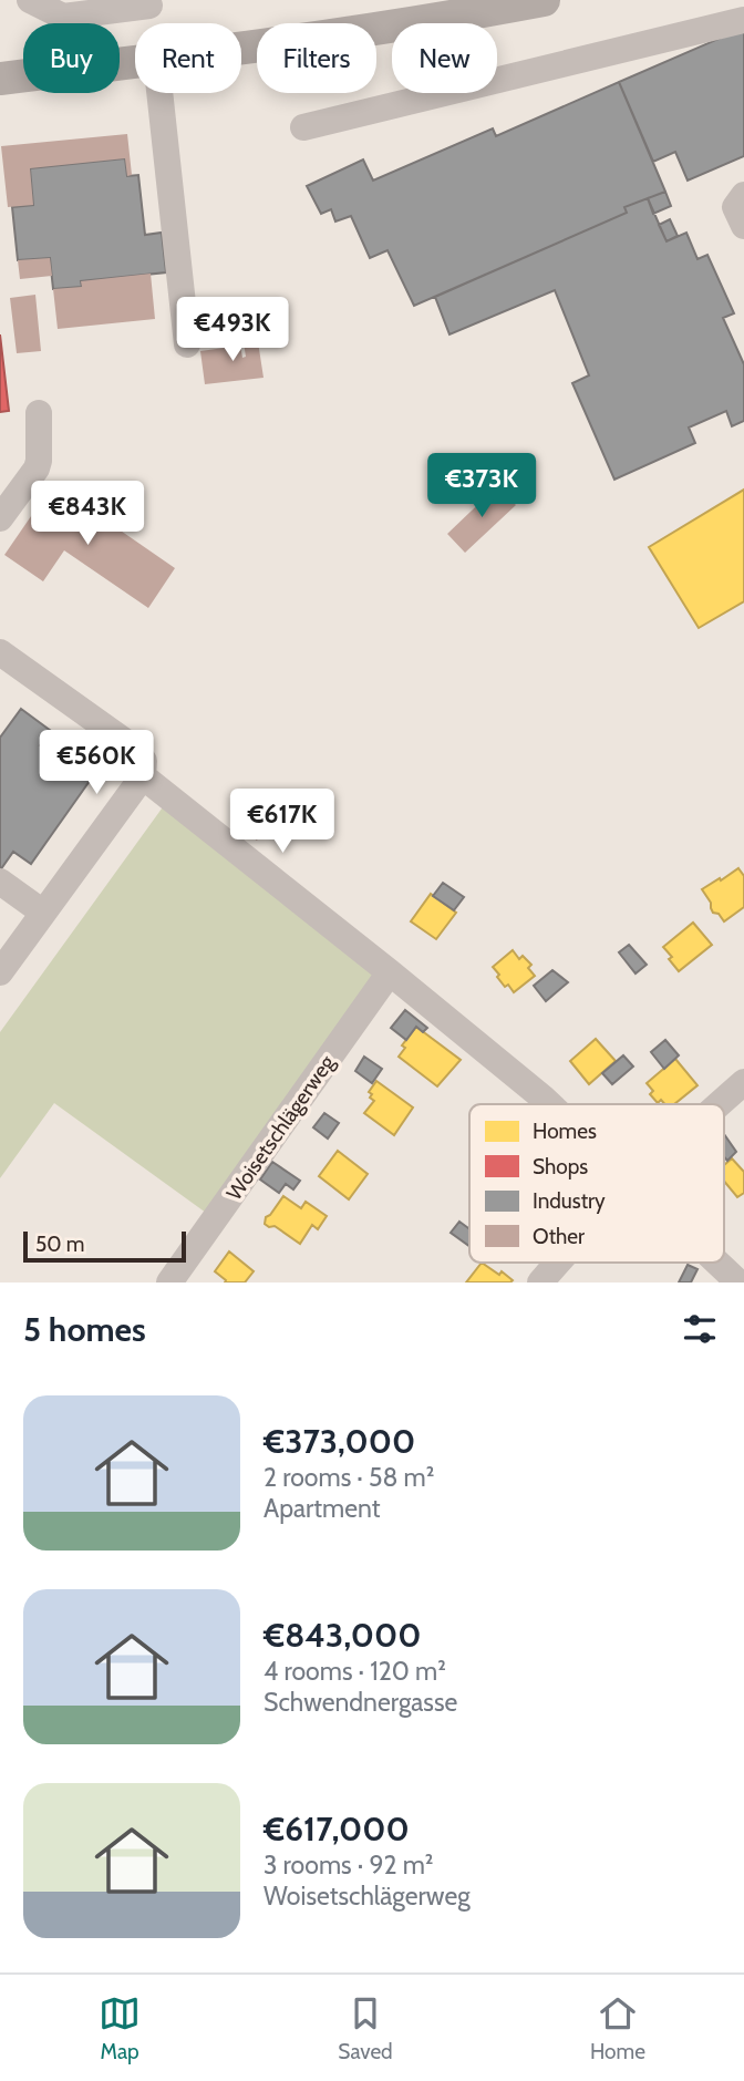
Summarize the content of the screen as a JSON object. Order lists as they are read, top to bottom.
{
  "streets": {
    "street": ["Woisetschlägerweg"]
  },
  "legend": [
    "Homes",
    "Shops",
    "Industry",
    "Other"
  ],
  "scale_bar": "50 m",
  "page": {
    "chip": [
      "Buy",
      "Rent",
      "Filters",
      "New"
    ],
    "price": [
      "€493K",
      "€373K",
      "€843K",
      "€560K",
      "€617K"
    ],
    "scale": "50 m",
    "heading": "5 homes",
    "list": [
      {
        "name": "€373,000",
        "note": "2 rooms · 58 m² · Apartment"
      },
      {
        "name": "€843,000",
        "note": "4 rooms · 120 m² · Schwendnergasse"
      },
      {
        "name": "€617,000",
        "note": "3 rooms · 92 m² · Woisetschlägerweg"
      }
    ],
    "tabs": ["Map", "Saved", "Home"]
  }
}
